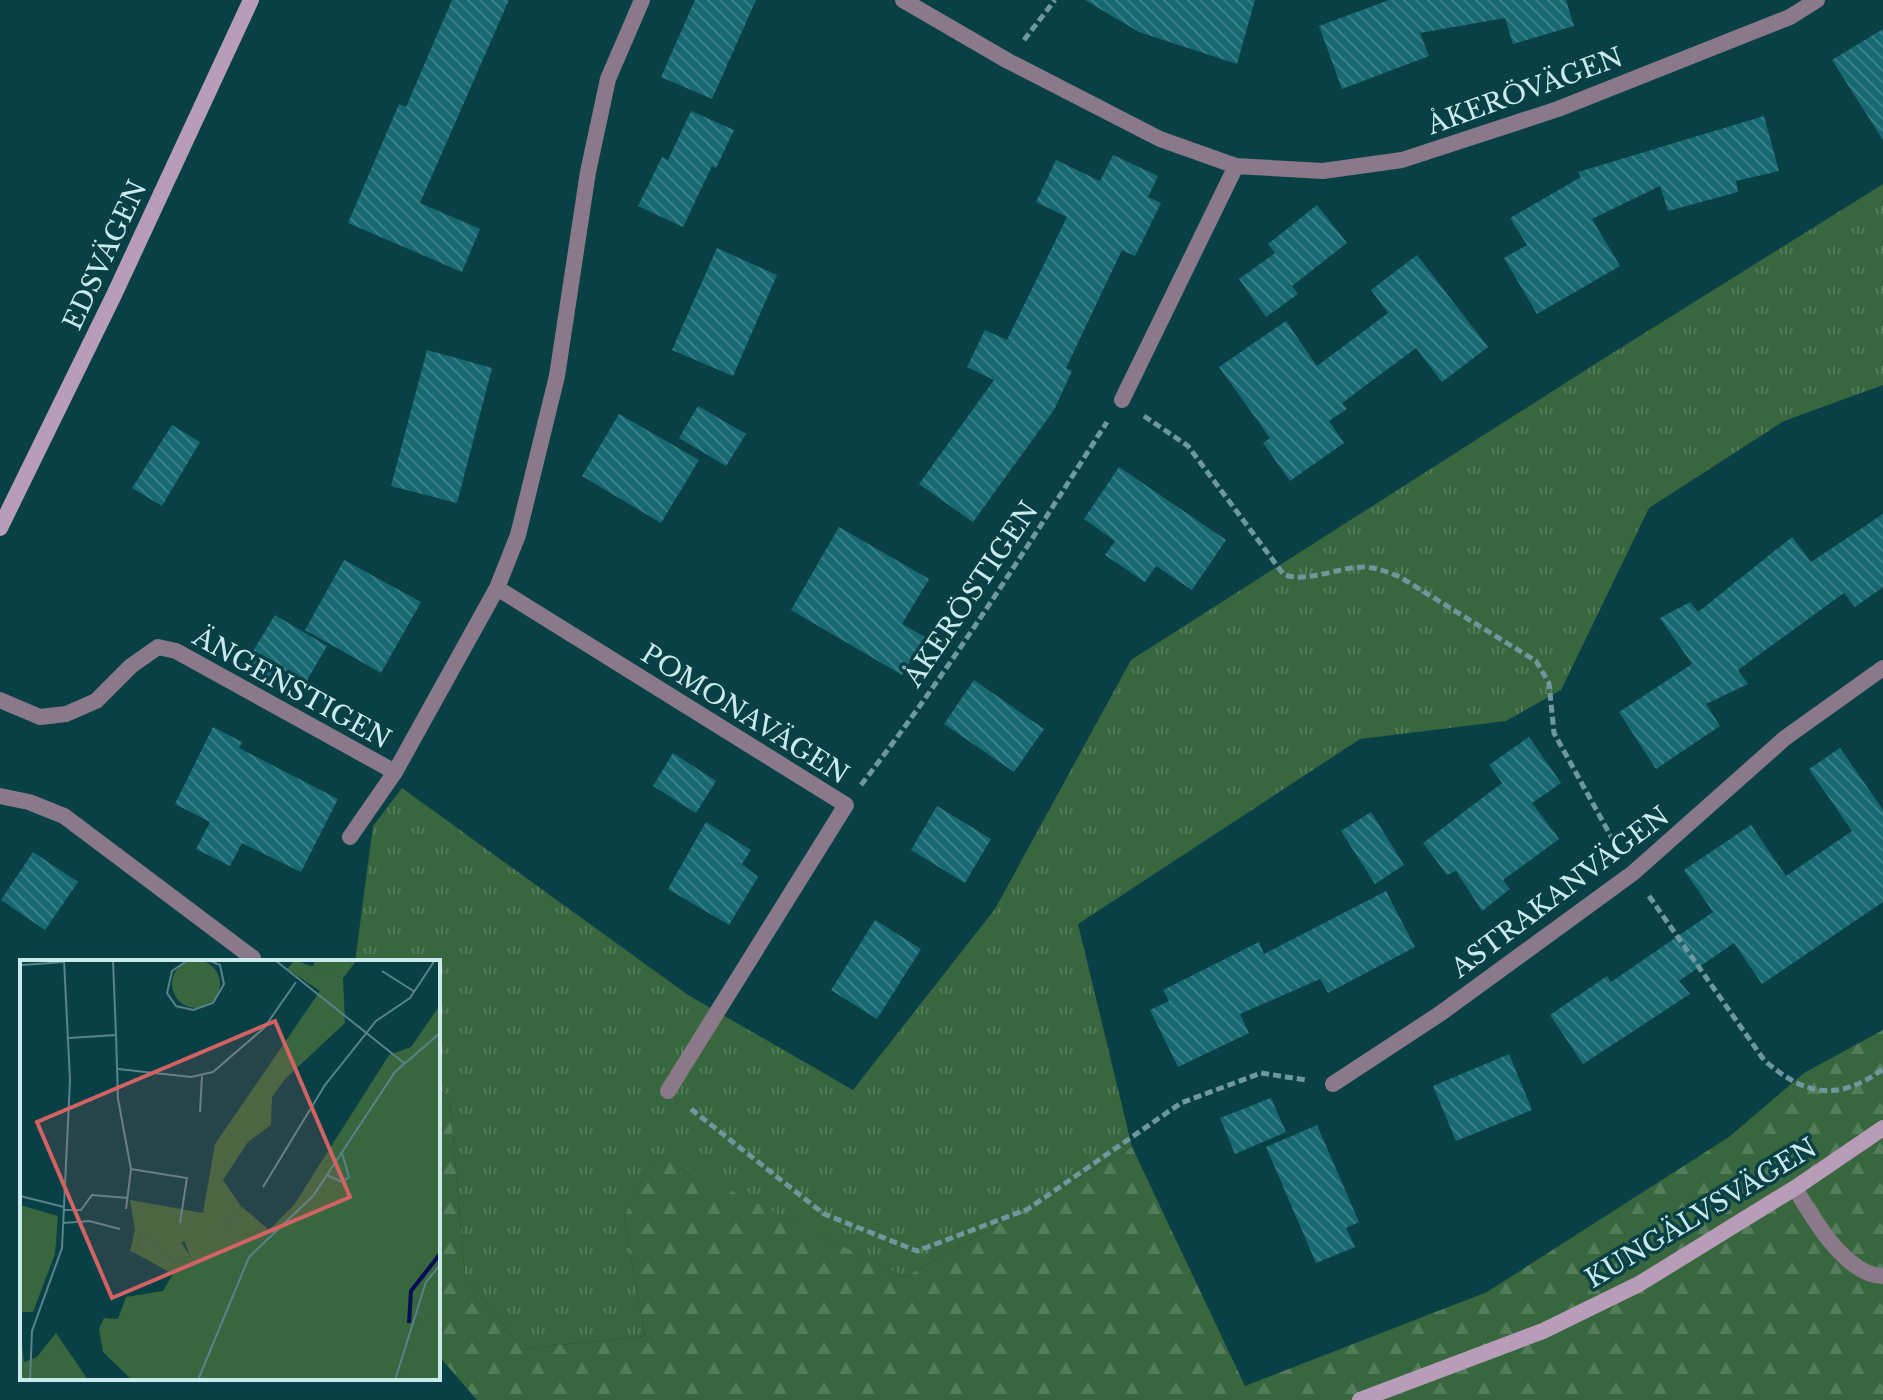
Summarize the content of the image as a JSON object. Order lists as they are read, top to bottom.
{
  "streets": {
    "street": [
      "ÅKERÖVÄGEN",
      "EDSVÄGEN",
      "ÄNGENSTIGEN",
      "POMONAVÄGEN",
      "ASTRAKANVÄGEN",
      "KUNGÄLVSVÄGEN"
    ],
    "path": ["ÅKERÖSTIGEN"]
  },
  "crossings": [
    ["ÅKERÖSTIGEN", "POMONAVÄGEN"]
  ]
}
